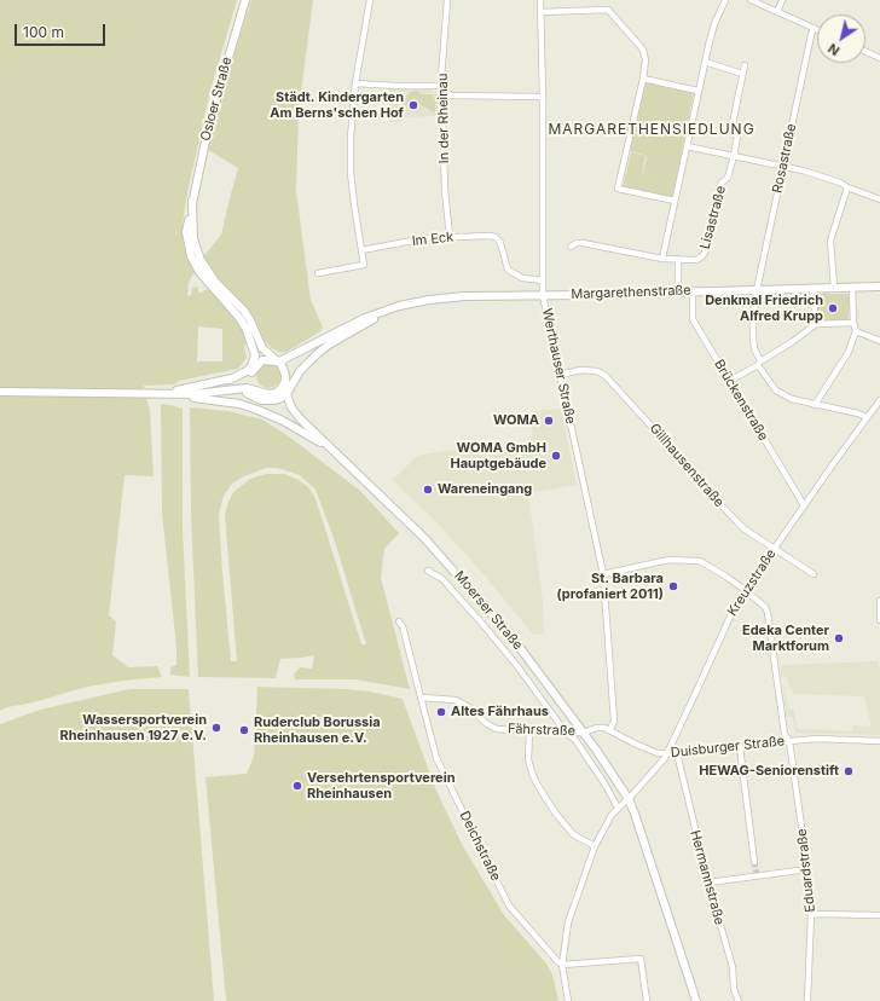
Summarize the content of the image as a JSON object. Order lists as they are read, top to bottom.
{
  "streets": {
    "main road": ["Osloer Straße", "Margarethenstraße", "Moerser Straße"],
    "street": [
      "In der Rheinau",
      "Rosastraße",
      "Lisastraße",
      "Im Eck",
      "Werthauser Straße",
      "Brückenstraße",
      "Gillhausenstraße",
      "Kreuzstraße",
      "Fährstraße",
      "Duisburger Straße",
      "Deichstraße",
      "Eduardstraße",
      "Hermannstraße"
    ]
  },
  "crossings": [
    ["Osloer Straße", "Margarethenstraße"],
    ["In der Rheinau", "Im Eck"],
    ["Rosastraße", "Margarethenstraße"],
    ["Rosastraße", "Kreuzstraße"],
    ["Im Eck", "Werthauser Straße"],
    ["Margarethenstraße", "Werthauser Straße"],
    ["Margarethenstraße", "Brückenstraße"],
    ["Margarethenstraße", "Moerser Straße"],
    ["Werthauser Straße", "Gillhausenstraße"],
    ["Werthauser Straße", "Duisburger Straße"],
    ["Werthauser Straße", "Eduardstraße"],
    ["Brückenstraße", "Kreuzstraße"],
    ["Gillhausenstraße", "Kreuzstraße"],
    ["Kreuzstraße", "Moerser Straße"],
    ["Kreuzstraße", "Duisburger Straße"],
    ["Kreuzstraße", "Eduardstraße"],
    ["Moerser Straße", "Fährstraße"],
    ["Fährstraße", "Deichstraße"],
    ["Duisburger Straße", "Eduardstraße"],
    ["Duisburger Straße", "Hermannstraße"]
  ],
  "districts": ["MARGARETHENSIEDLUNG"],
  "places": [
    "Städt. Kindergarten Am Berns'schen Hof",
    "Denkmal Friedrich Alfred Krupp",
    "WOMA",
    "WOMA GmbH Hauptgebäude",
    "Wareneingang",
    "St. Barbara (profaniert 2011)",
    "Edeka Center Marktforum",
    "Altes Fährhaus",
    "Wassersportverein Rheinhausen 1927 e.V.",
    "Ruderclub Borussia Rheinhausen e.V.",
    "HEWAG-Seniorenstift",
    "Versehrtensportverein Rheinhausen"
  ],
  "scale_bar": "100 m",
  "north": "bottom left"
}
